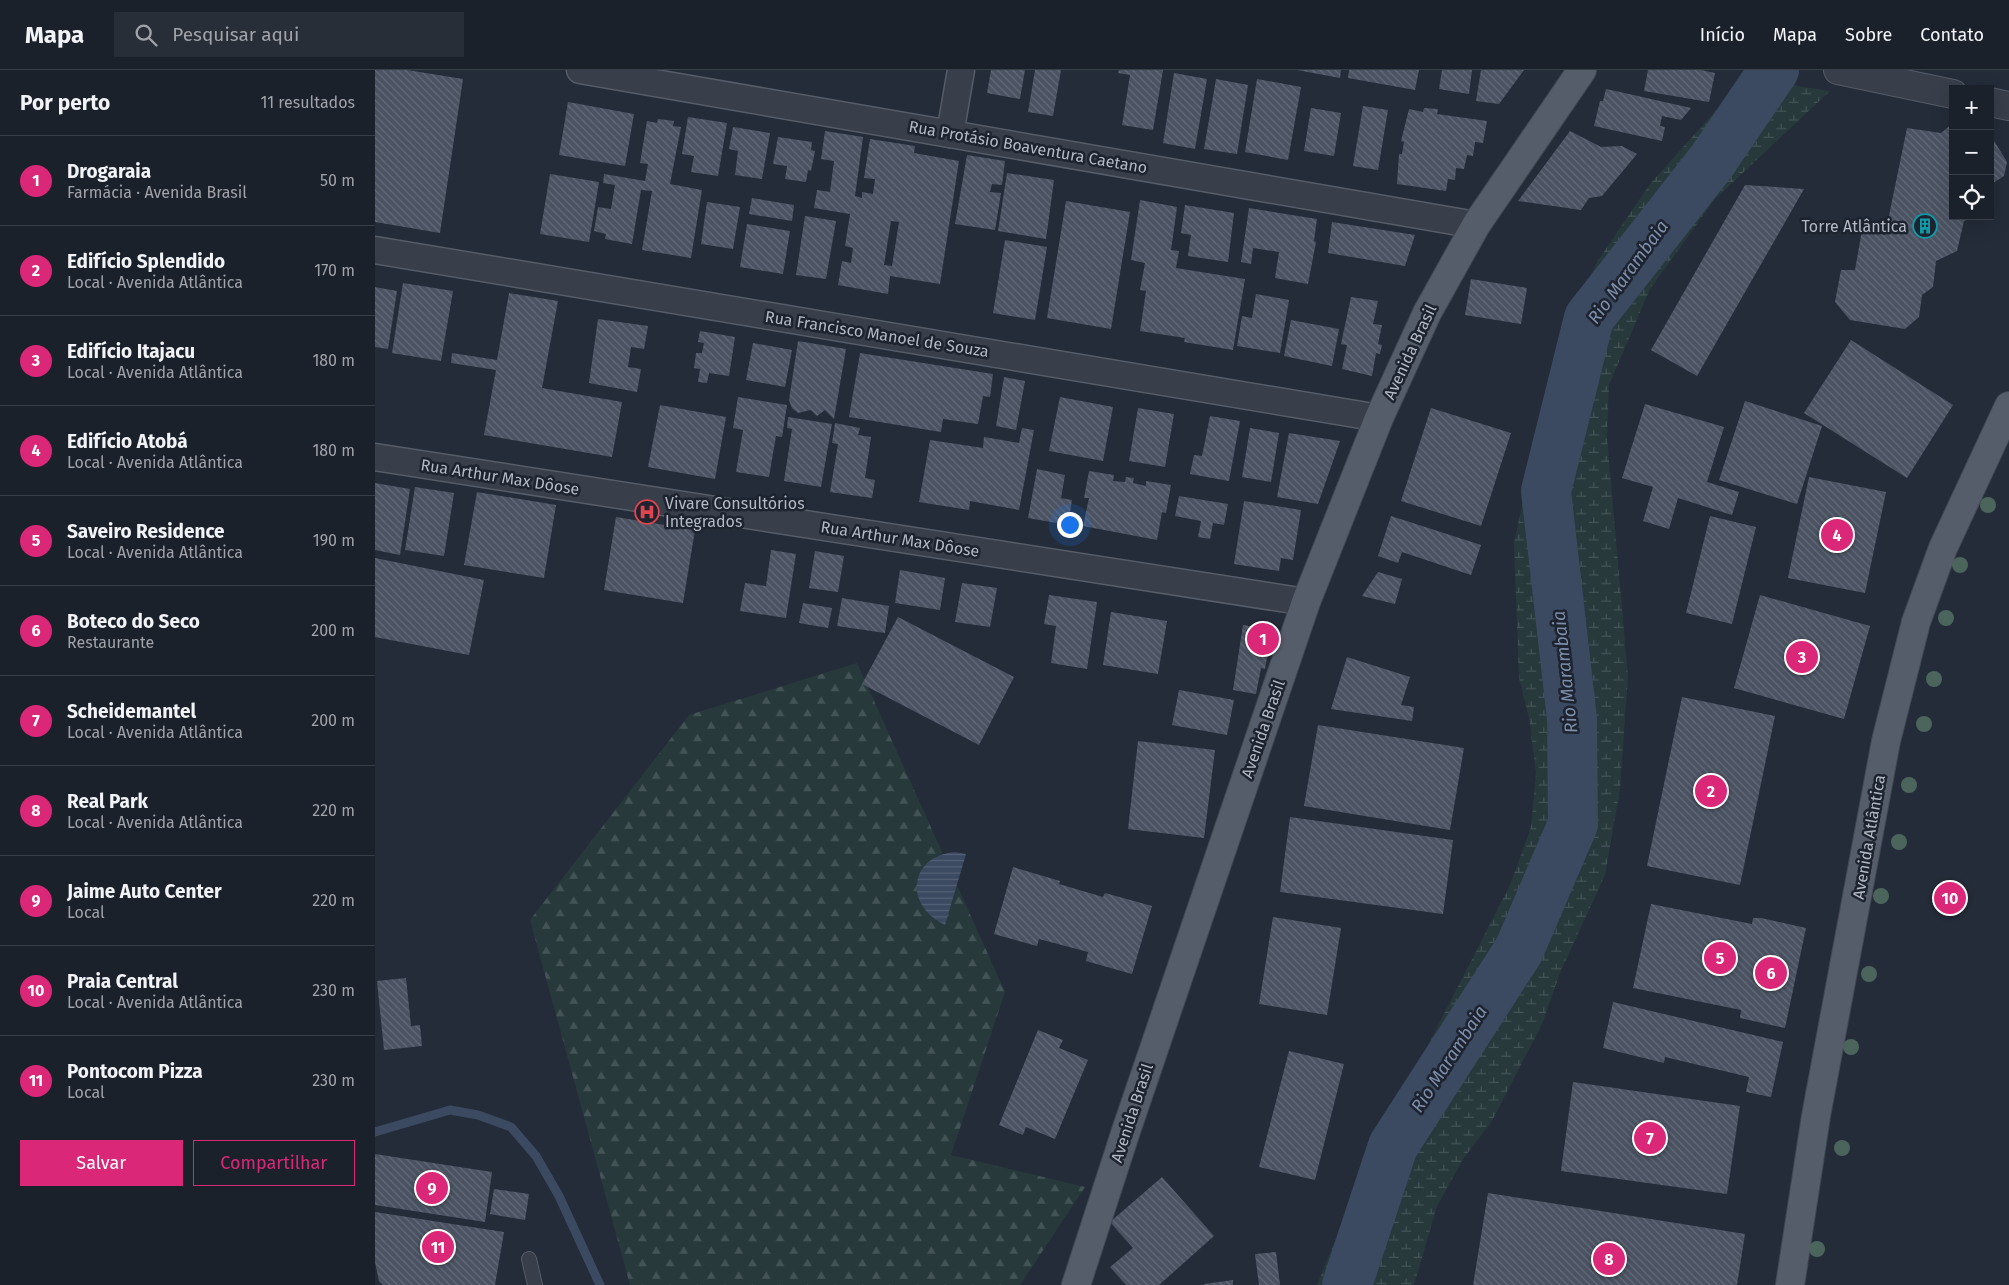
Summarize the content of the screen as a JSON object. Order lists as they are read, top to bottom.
{
  "streets": {
    "main road": ["Avenida Brasil", "Avenida Atlântica"],
    "street": ["Rua Protásio Boaventura Caetano", "Rua Francisco Manoel de Souza", "Rua Arthur Max Dôose"]
  },
  "crossings": [
    ["Rua Protásio Boaventura Caetano", "Avenida Brasil"],
    ["Rua Francisco Manoel de Souza", "Avenida Brasil"],
    ["Avenida Brasil", "Rua Arthur Max Dôose"]
  ],
  "water": ["Rio Marambaia"],
  "places": {
    "building": ["Torre Atlântica"],
    "hospital": ["Vivare Consultórios Integrados"]
  },
  "page": {
    "header": "Mapa",
    "search": "Pesquisar aqui",
    "nav": [
      "Início",
      "Mapa",
      "Sobre",
      "Contato"
    ],
    "heading": ["Por perto", "11 resultados"],
    "map_buttons": ["+", "−"],
    "list": [
      {
        "mark": "1",
        "name": "Drogaraia",
        "note": "Farmácia · Avenida Brasil",
        "value": "50 m"
      },
      {
        "mark": "2",
        "name": "Edifício Splendido",
        "note": "Local · Avenida Atlântica",
        "value": "170 m"
      },
      {
        "mark": "3",
        "name": "Edifício Itajacu",
        "note": "Local · Avenida Atlântica",
        "value": "180 m"
      },
      {
        "mark": "4",
        "name": "Edifício Atobá",
        "note": "Local · Avenida Atlântica",
        "value": "180 m"
      },
      {
        "mark": "5",
        "name": "Saveiro Residence",
        "note": "Local · Avenida Atlântica",
        "value": "190 m"
      },
      {
        "mark": "6",
        "name": "Boteco do Seco",
        "note": "Restaurante",
        "value": "200 m"
      },
      {
        "mark": "7",
        "name": "Scheidemantel",
        "note": "Local · Avenida Atlântica",
        "value": "200 m"
      },
      {
        "mark": "8",
        "name": "Real Park",
        "note": "Local · Avenida Atlântica",
        "value": "220 m"
      },
      {
        "mark": "9",
        "name": "Jaime Auto Center",
        "note": "Local",
        "value": "220 m"
      },
      {
        "mark": "10",
        "name": "Praia Central",
        "note": "Local · Avenida Atlântica",
        "value": "230 m"
      },
      {
        "mark": "11",
        "name": "Pontocom Pizza",
        "note": "Local",
        "value": "230 m"
      }
    ],
    "pins": [
      "4",
      "1",
      "3",
      "2",
      "10",
      "5",
      "6",
      "7",
      "9",
      "11",
      "8"
    ],
    "buttons": ["Salvar", "Compartilhar"]
  }
}
